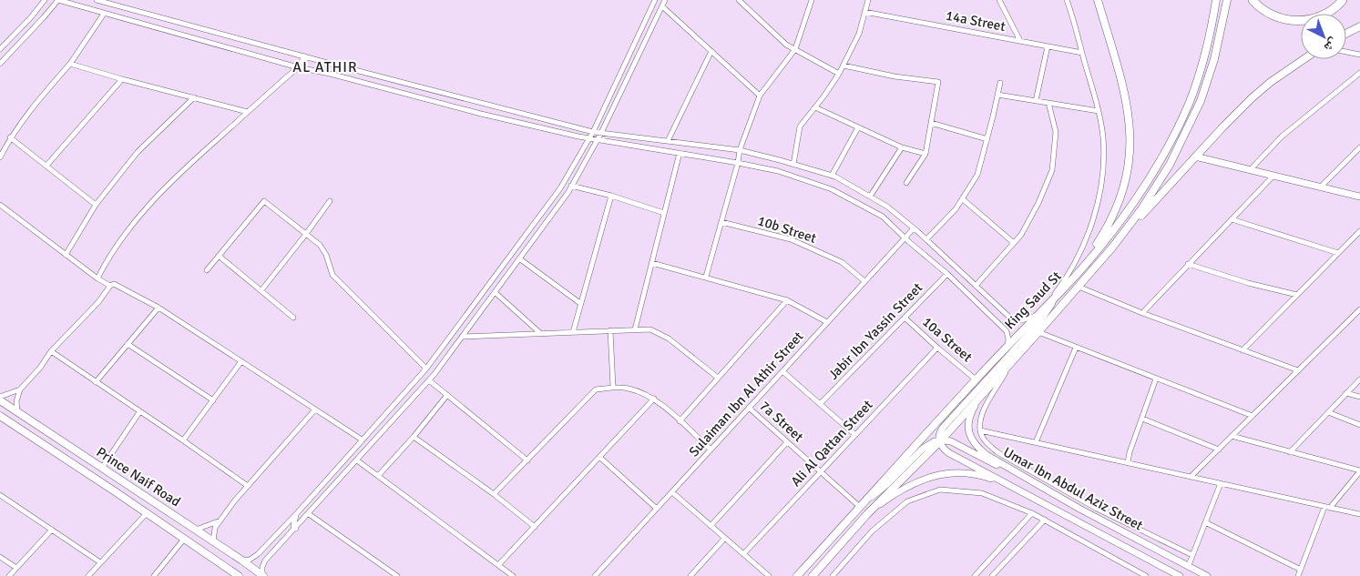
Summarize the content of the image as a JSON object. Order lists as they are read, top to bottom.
{
  "streets": {
    "main road": ["King Saud St", "Prince Naif Road", "Umar Ibn Abdul Aziz Street"],
    "street": [
      "14a Street",
      "10b Street",
      "Jabir Ibn Yassin Street",
      "10a Street",
      "Sulaiman Ibn Al Athir Street",
      "7a Street",
      "Ali Al Qattan Street"
    ]
  },
  "crossings": [
    ["10b Street", "Sulaiman Ibn Al Athir Street"],
    ["King Saud St", "10a Street"],
    ["King Saud St", "7a Street"],
    ["King Saud St", "Umar Ibn Abdul Aziz Street"],
    ["Jabir Ibn Yassin Street", "10a Street"],
    ["10a Street", "Ali Al Qattan Street"],
    ["Sulaiman Ibn Al Athir Street", "7a Street"],
    ["7a Street", "Ali Al Qattan Street"]
  ],
  "districts": ["AL ATHIR"],
  "north": "bottom right"
}
